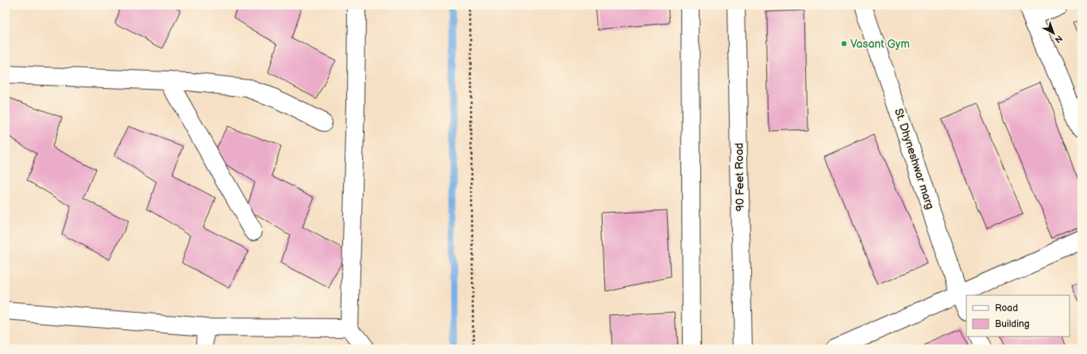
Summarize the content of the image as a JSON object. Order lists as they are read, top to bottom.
{
  "streets": {
    "street": ["St. Dhyneshwar marg", "90 Feet Road"]
  },
  "places": ["Vasant Gym"],
  "legend": ["Road", "Building"],
  "north": "bottom right"
}
